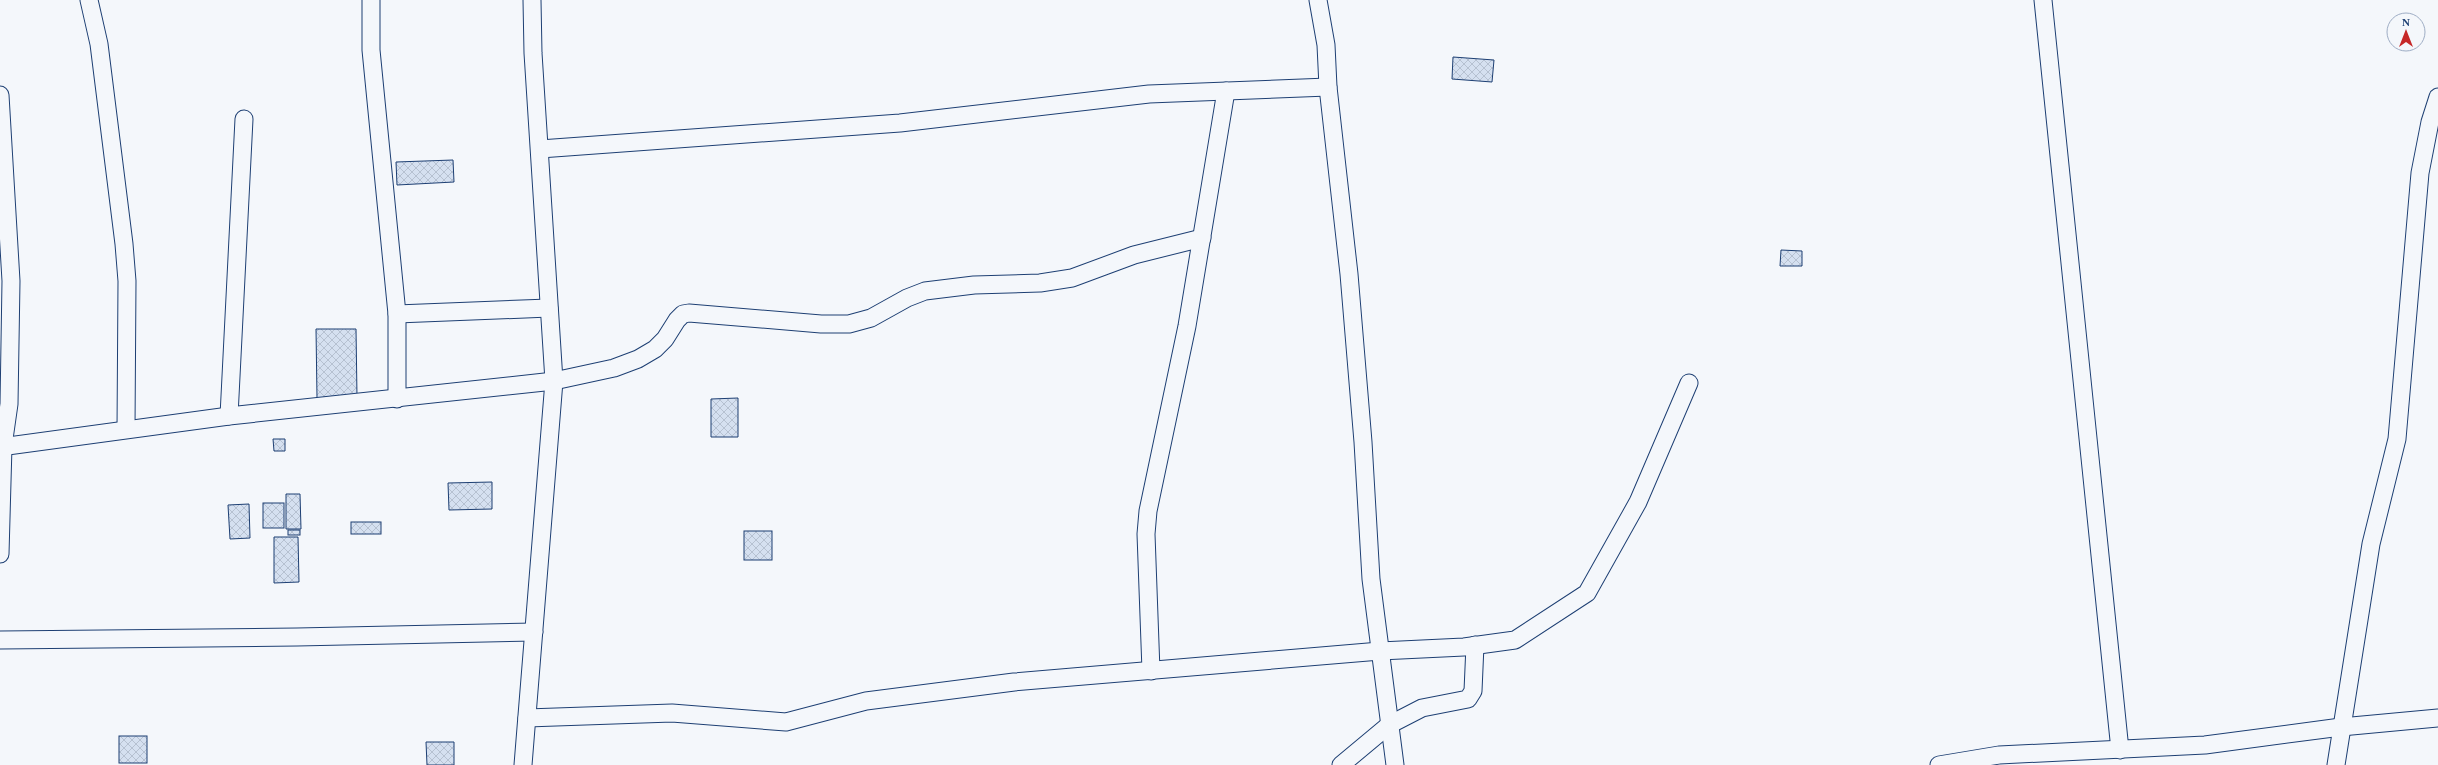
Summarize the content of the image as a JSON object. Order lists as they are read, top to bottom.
{
  "north": "top"
}
